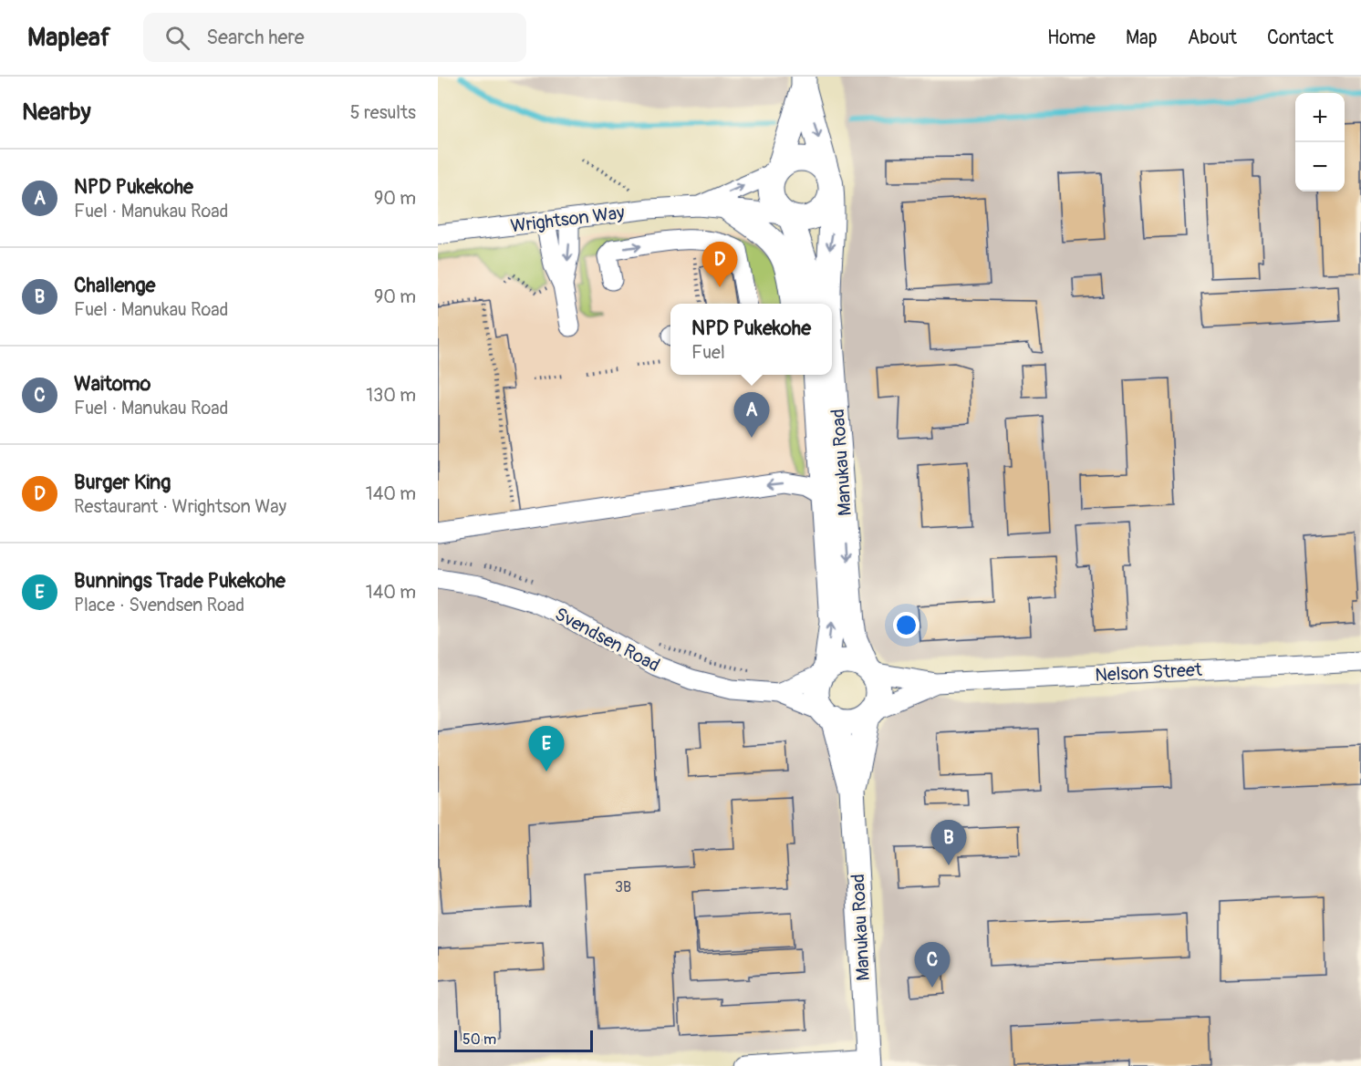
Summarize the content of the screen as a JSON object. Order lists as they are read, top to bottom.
{
  "streets": {
    "main road": ["Manukau Road"],
    "street": ["Wrightson Way", "Svendsen Road", "Nelson Street"]
  },
  "crossings": [
    ["Wrightson Way", "Manukau Road"],
    ["Manukau Road", "Nelson Street"]
  ],
  "house_numbers": ["3B"],
  "scale_bar": "50 m",
  "page": {
    "header": "Mapleaf",
    "search": "Search here",
    "nav": [
      "Home",
      "Map",
      "About",
      "Contact"
    ],
    "heading": ["Nearby", "5 results"],
    "map_buttons": ["+", "−"],
    "list": [
      {
        "mark": "A",
        "name": "NPD Pukekohe",
        "note": "Fuel · Manukau Road",
        "value": "90 m"
      },
      {
        "mark": "B",
        "name": "Challenge",
        "note": "Fuel · Manukau Road",
        "value": "90 m"
      },
      {
        "mark": "C",
        "name": "Waitomo",
        "note": "Fuel · Manukau Road",
        "value": "130 m"
      },
      {
        "mark": "D",
        "name": "Burger King",
        "note": "Restaurant · Wrightson Way",
        "value": "140 m"
      },
      {
        "mark": "E",
        "name": "Bunnings Trade Pukekohe",
        "note": "Place · Svendsen Road",
        "value": "140 m"
      }
    ],
    "pins": [
      "D",
      "A",
      "E",
      "B",
      "C"
    ],
    "popup": ["NPD Pukekohe", "Fuel"],
    "scale": "50 m"
  }
}
